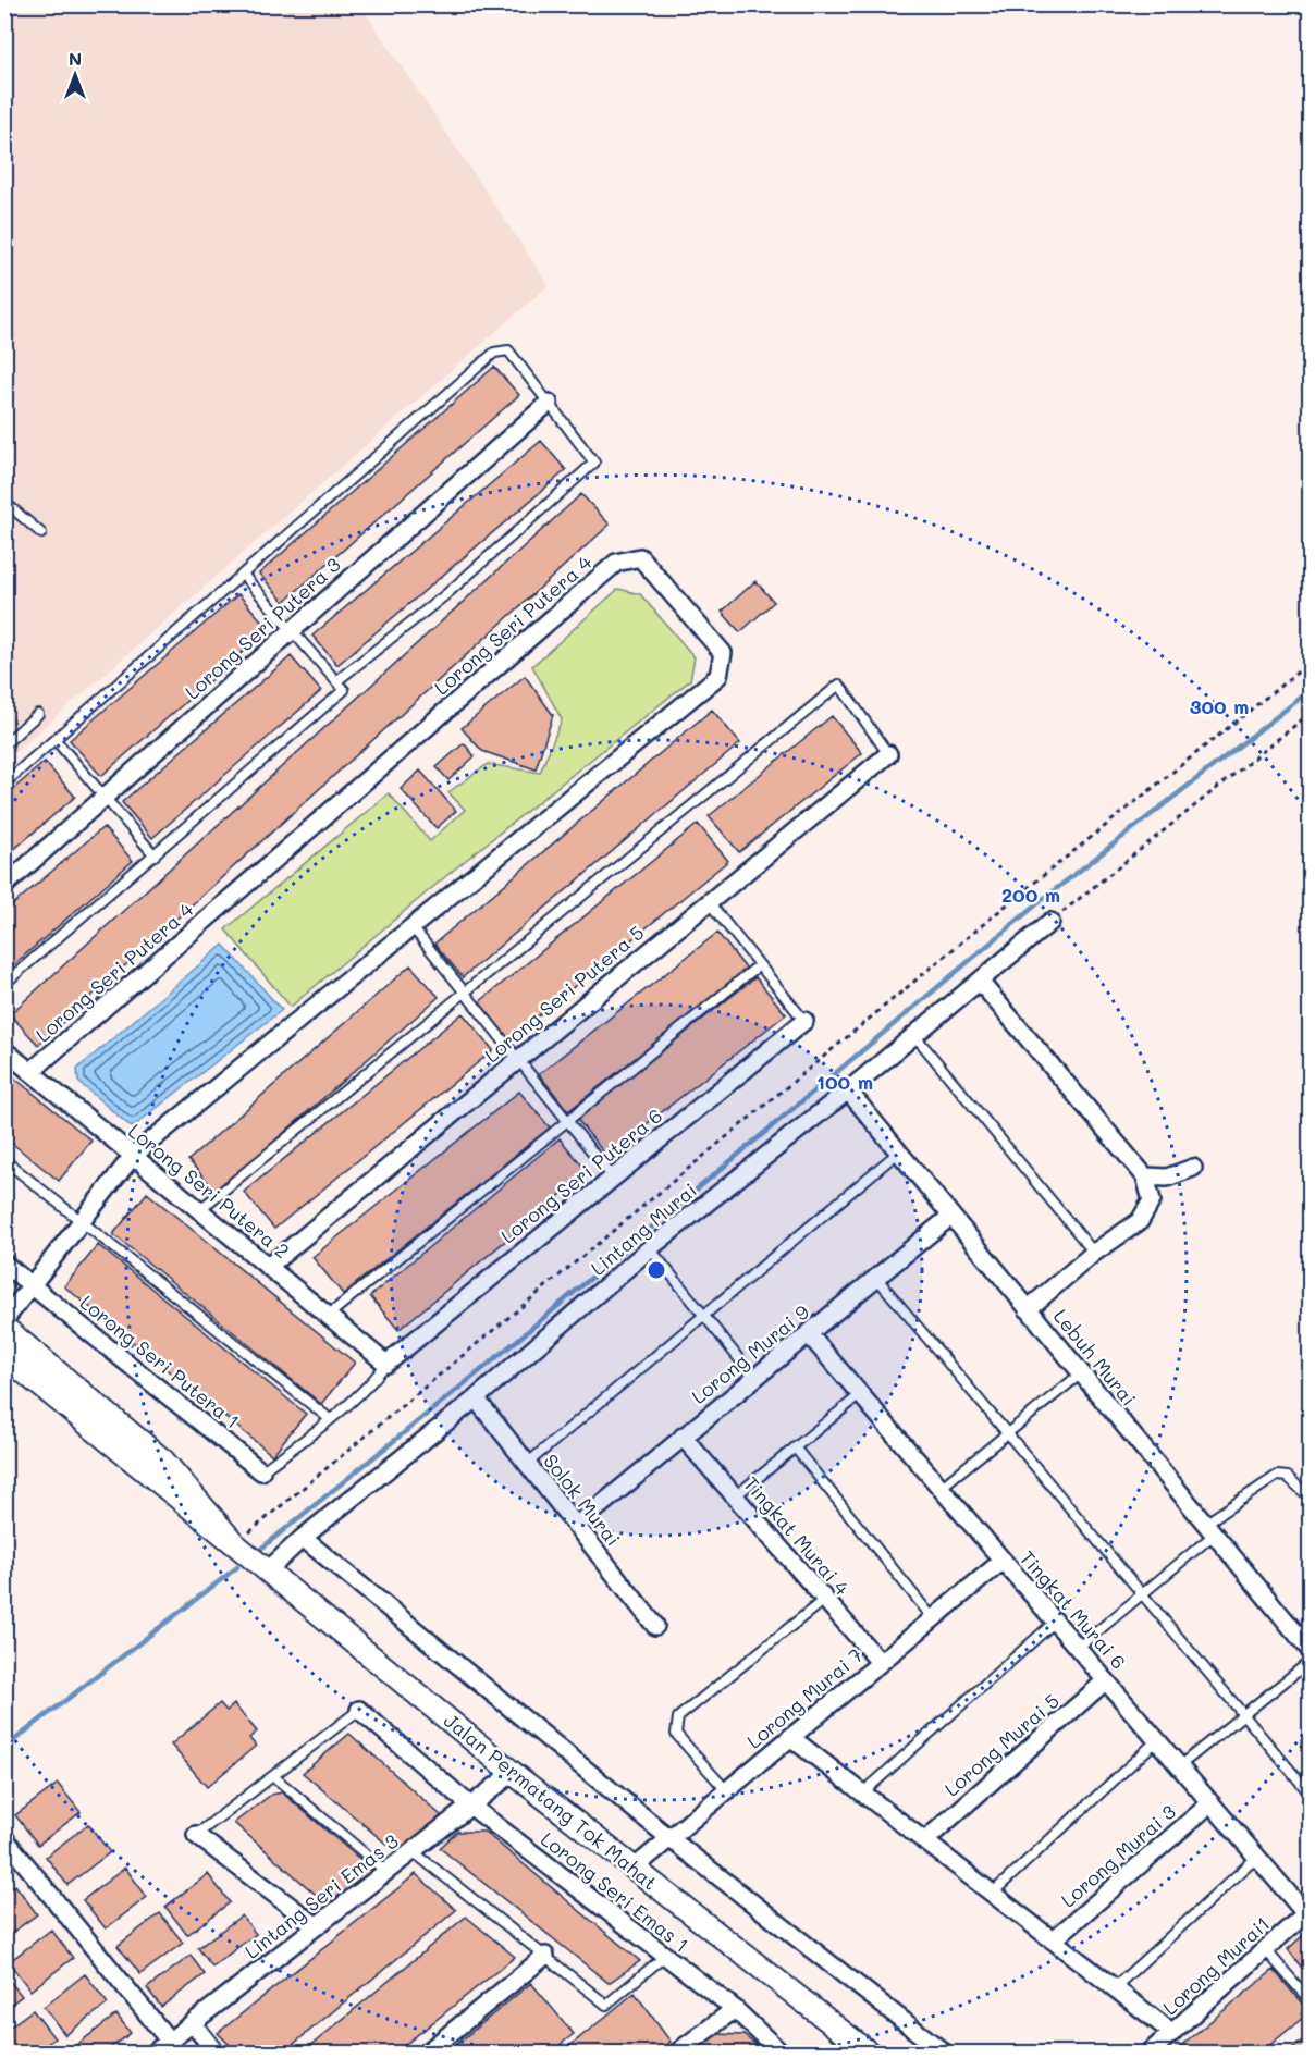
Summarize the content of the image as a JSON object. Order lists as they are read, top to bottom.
{
  "streets": {
    "street": [
      "Lorong Seri Putera 4",
      "Lorong Seri Putera 3",
      "Lorong Seri Putera 5",
      "Lorong Seri Putera 6",
      "Lorong Seri Putera 2",
      "Lintang Murai",
      "Lorong Murai 9",
      "Lebuh Murai",
      "Lorong Seri Putera 1",
      "Solok Murai",
      "Tingkat Murai 4",
      "Tingkat Murai 6",
      "Lorong Murai 7",
      "Lorong Murai 5",
      "Jalan Permatang Tok Mahat",
      "Lorong Murai 3",
      "Lorong Seri Emas 1",
      "Lintang Seri Emas 3",
      "Lorong Murai1"
    ]
  },
  "crossings": [
    ["Lorong Seri Putera 4", "Lorong Seri Putera 2"],
    ["Lorong Seri Putera 4", "Lorong Seri Putera 1"],
    ["Lorong Seri Putera 5", "Lorong Seri Putera 2"],
    ["Lorong Seri Putera 6", "Lorong Seri Putera 2"],
    ["Lintang Murai", "Lebuh Murai"],
    ["Lintang Murai", "Solok Murai"],
    ["Lintang Murai", "Jalan Permatang Tok Mahat"],
    ["Lorong Murai 9", "Lebuh Murai"],
    ["Lorong Murai 9", "Solok Murai"],
    ["Lorong Murai 9", "Tingkat Murai 4"],
    ["Lorong Murai 9", "Tingkat Murai 6"],
    ["Tingkat Murai 4", "Lorong Murai 7"],
    ["Tingkat Murai 6", "Lorong Murai 7"],
    ["Tingkat Murai 6", "Lorong Murai 5"],
    ["Tingkat Murai 6", "Lorong Murai 3"],
    ["Tingkat Murai 6", "Lorong Murai1"],
    ["Lorong Murai 7", "Jalan Permatang Tok Mahat"],
    ["Jalan Permatang Tok Mahat", "Lintang Seri Emas 3"],
    ["Lorong Seri Emas 1", "Lintang Seri Emas 3"]
  ],
  "north": "top",
  "rings": ["300 m", "200 m", "100 m"]
}
